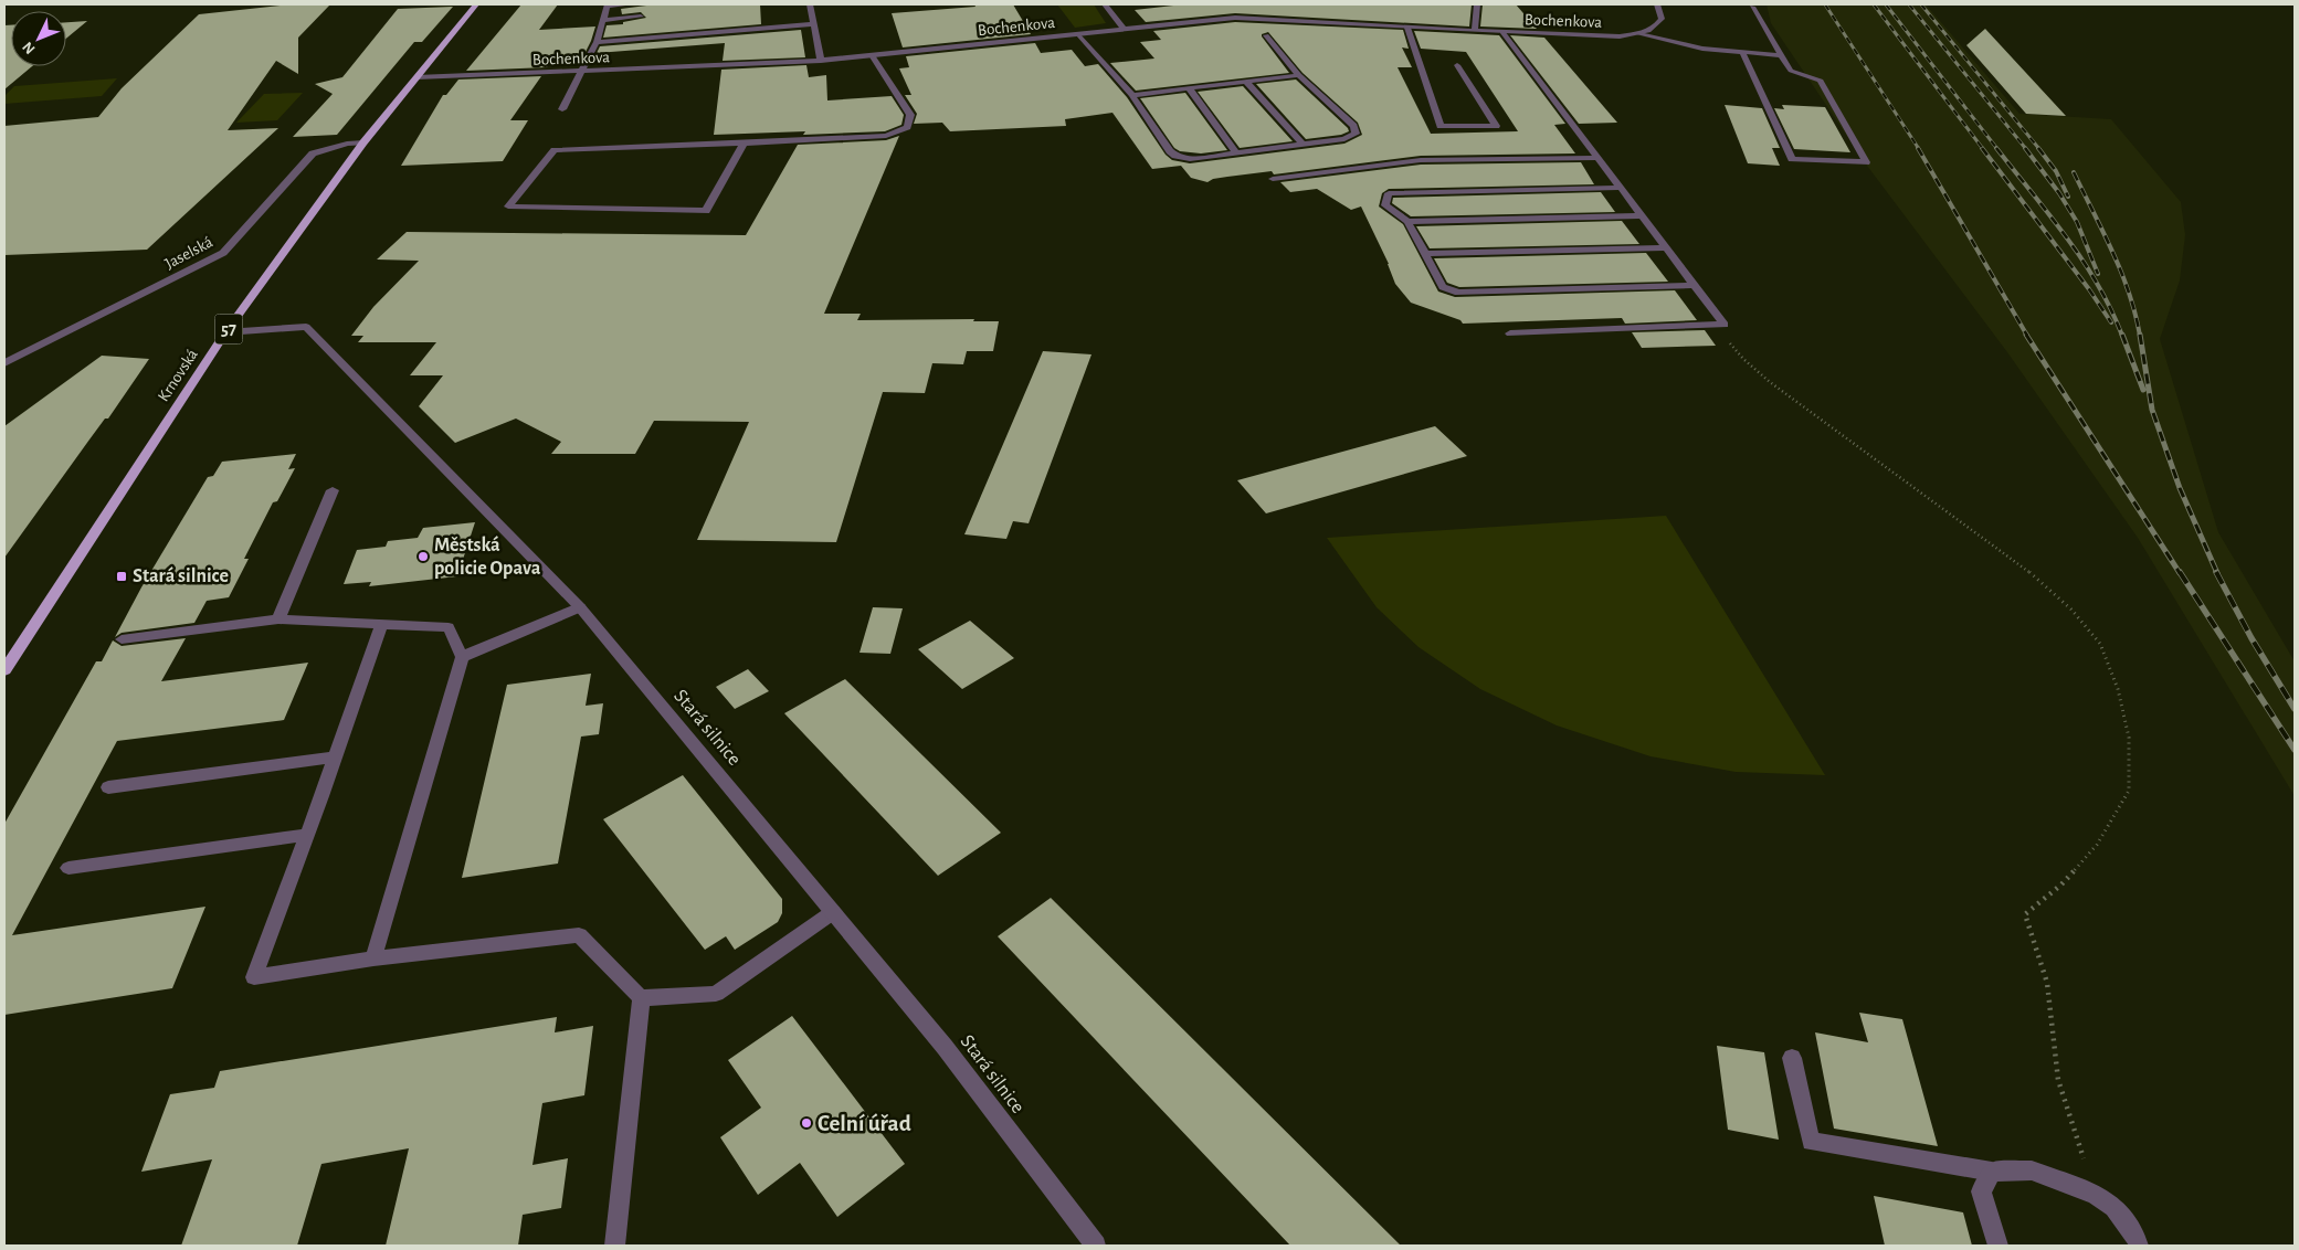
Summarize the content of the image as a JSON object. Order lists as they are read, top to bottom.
{
  "streets": {
    "main road": ["57", "Krnovská"],
    "street": ["Bochenkova", "Jaselská", "Stará silnice"]
  },
  "crossings": [
    ["Bochenkova", "Krnovská"],
    ["Jaselská", "Krnovská"],
    ["Krnovská", "Stará silnice"]
  ],
  "places": {
    "other": ["Městská policie Opava", "Celní úřad"],
    "transit": ["Stará silnice"]
  },
  "north": "bottom left"
}
